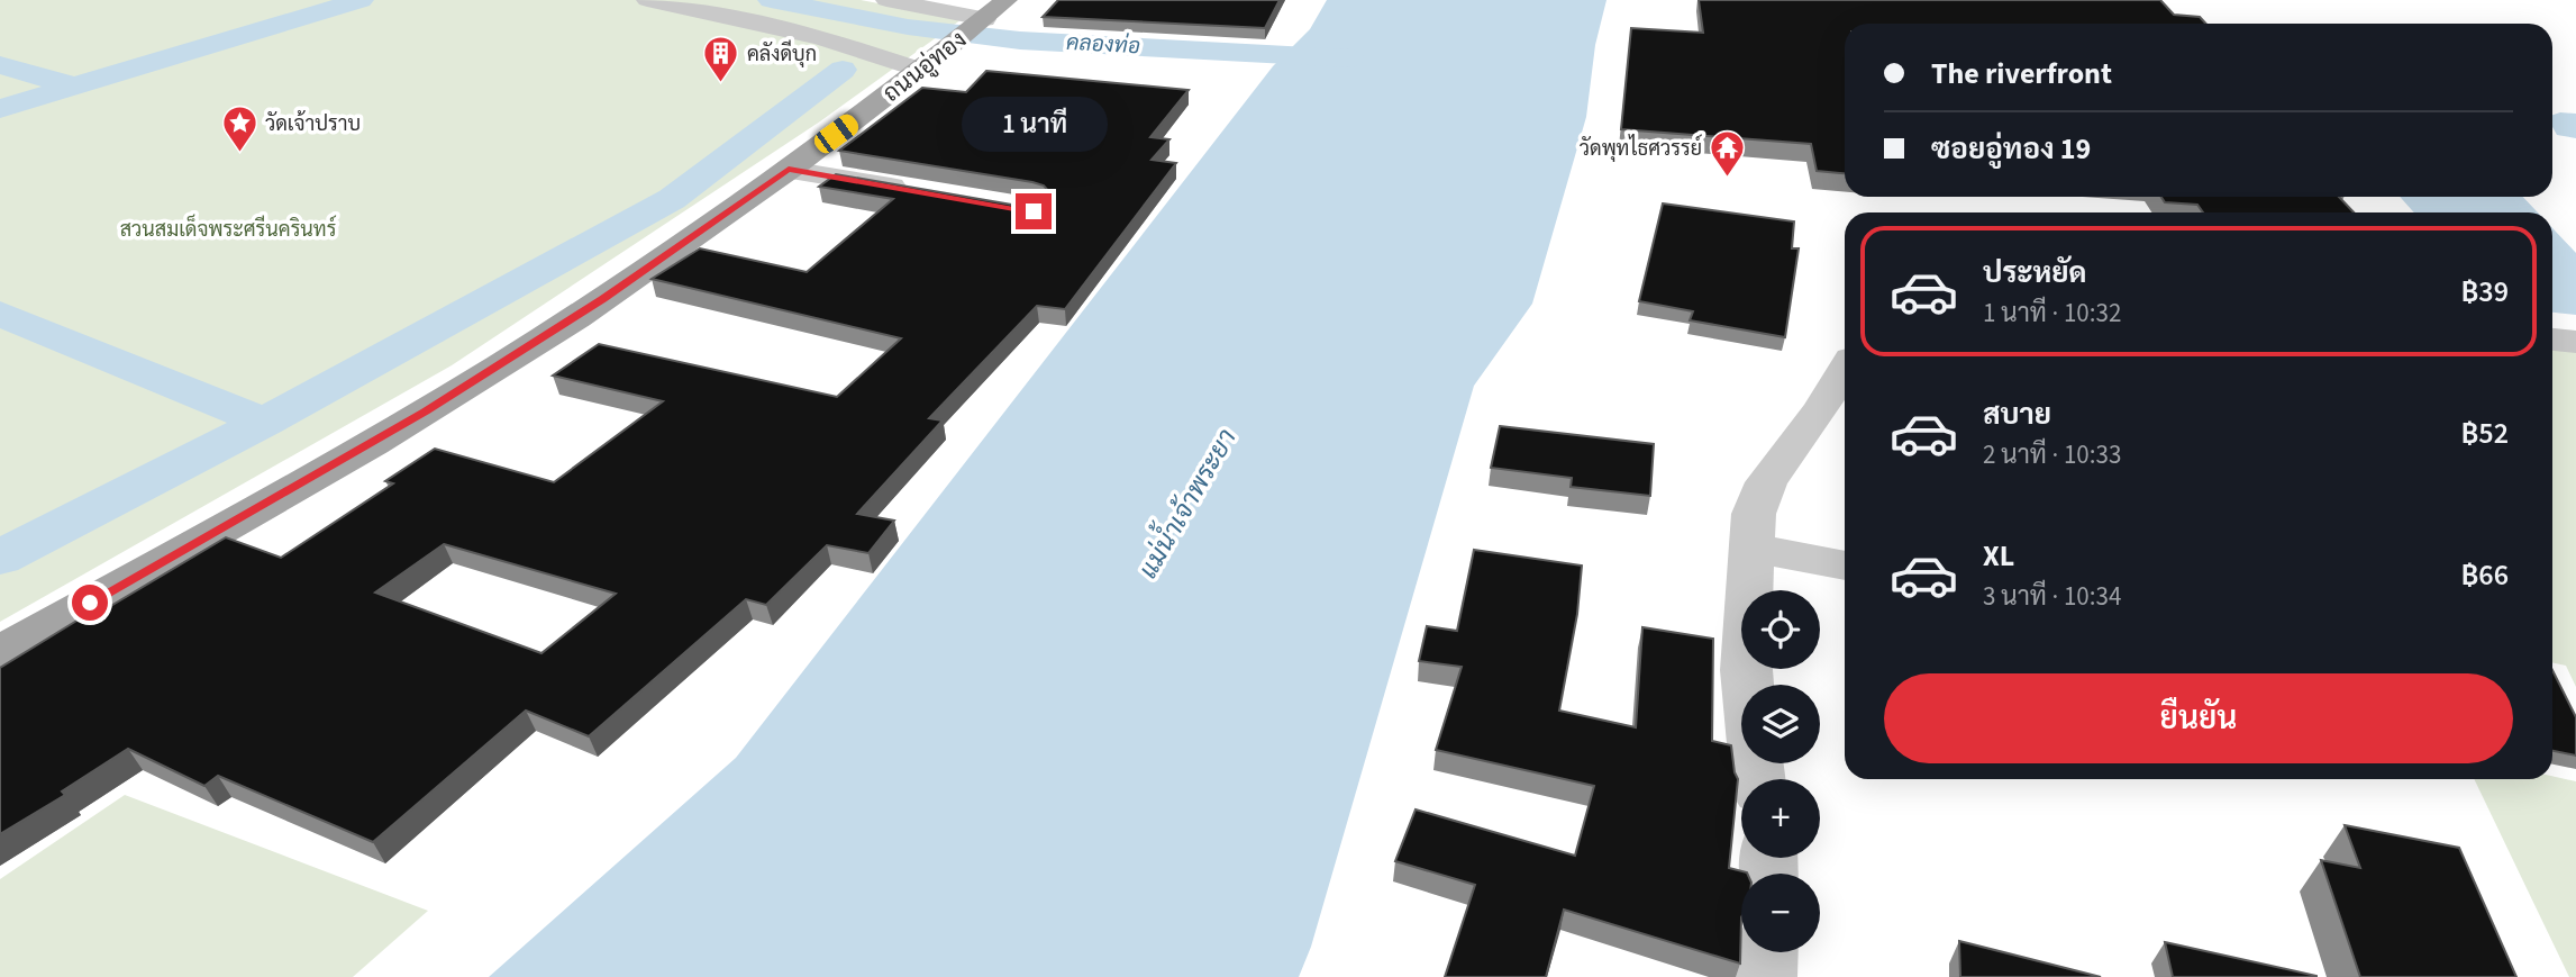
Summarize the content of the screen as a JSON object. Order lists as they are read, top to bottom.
{
  "streets": {
    "main road": ["ถนนอู่ทอง"]
  },
  "water": ["คลองท่อ", "แม่น้ำเจ้าพระยา"],
  "parks": ["สวนสมเด็จพระศรีนครินทร์"],
  "places": {
    "building": ["คลังดีบุก"],
    "place": ["วัดเจ้าปราบ"],
    "temple": ["วัดพุทไธศวรรย์"]
  },
  "page": {
    "banner": ["The riverfront", "ซอยอู่ทอง 19"],
    "bubble": "1 นาที",
    "list": [
      {
        "name": "ประหยัด",
        "note": "1 นาที · 10:32",
        "value": "฿39"
      },
      {
        "name": "สบาย",
        "note": "2 นาที · 10:33",
        "value": "฿52"
      },
      {
        "name": "XL",
        "note": "3 นาที · 10:34",
        "value": "฿66"
      }
    ],
    "map_buttons": ["+", "−"],
    "buttons": "ยืนยัน"
  }
}
